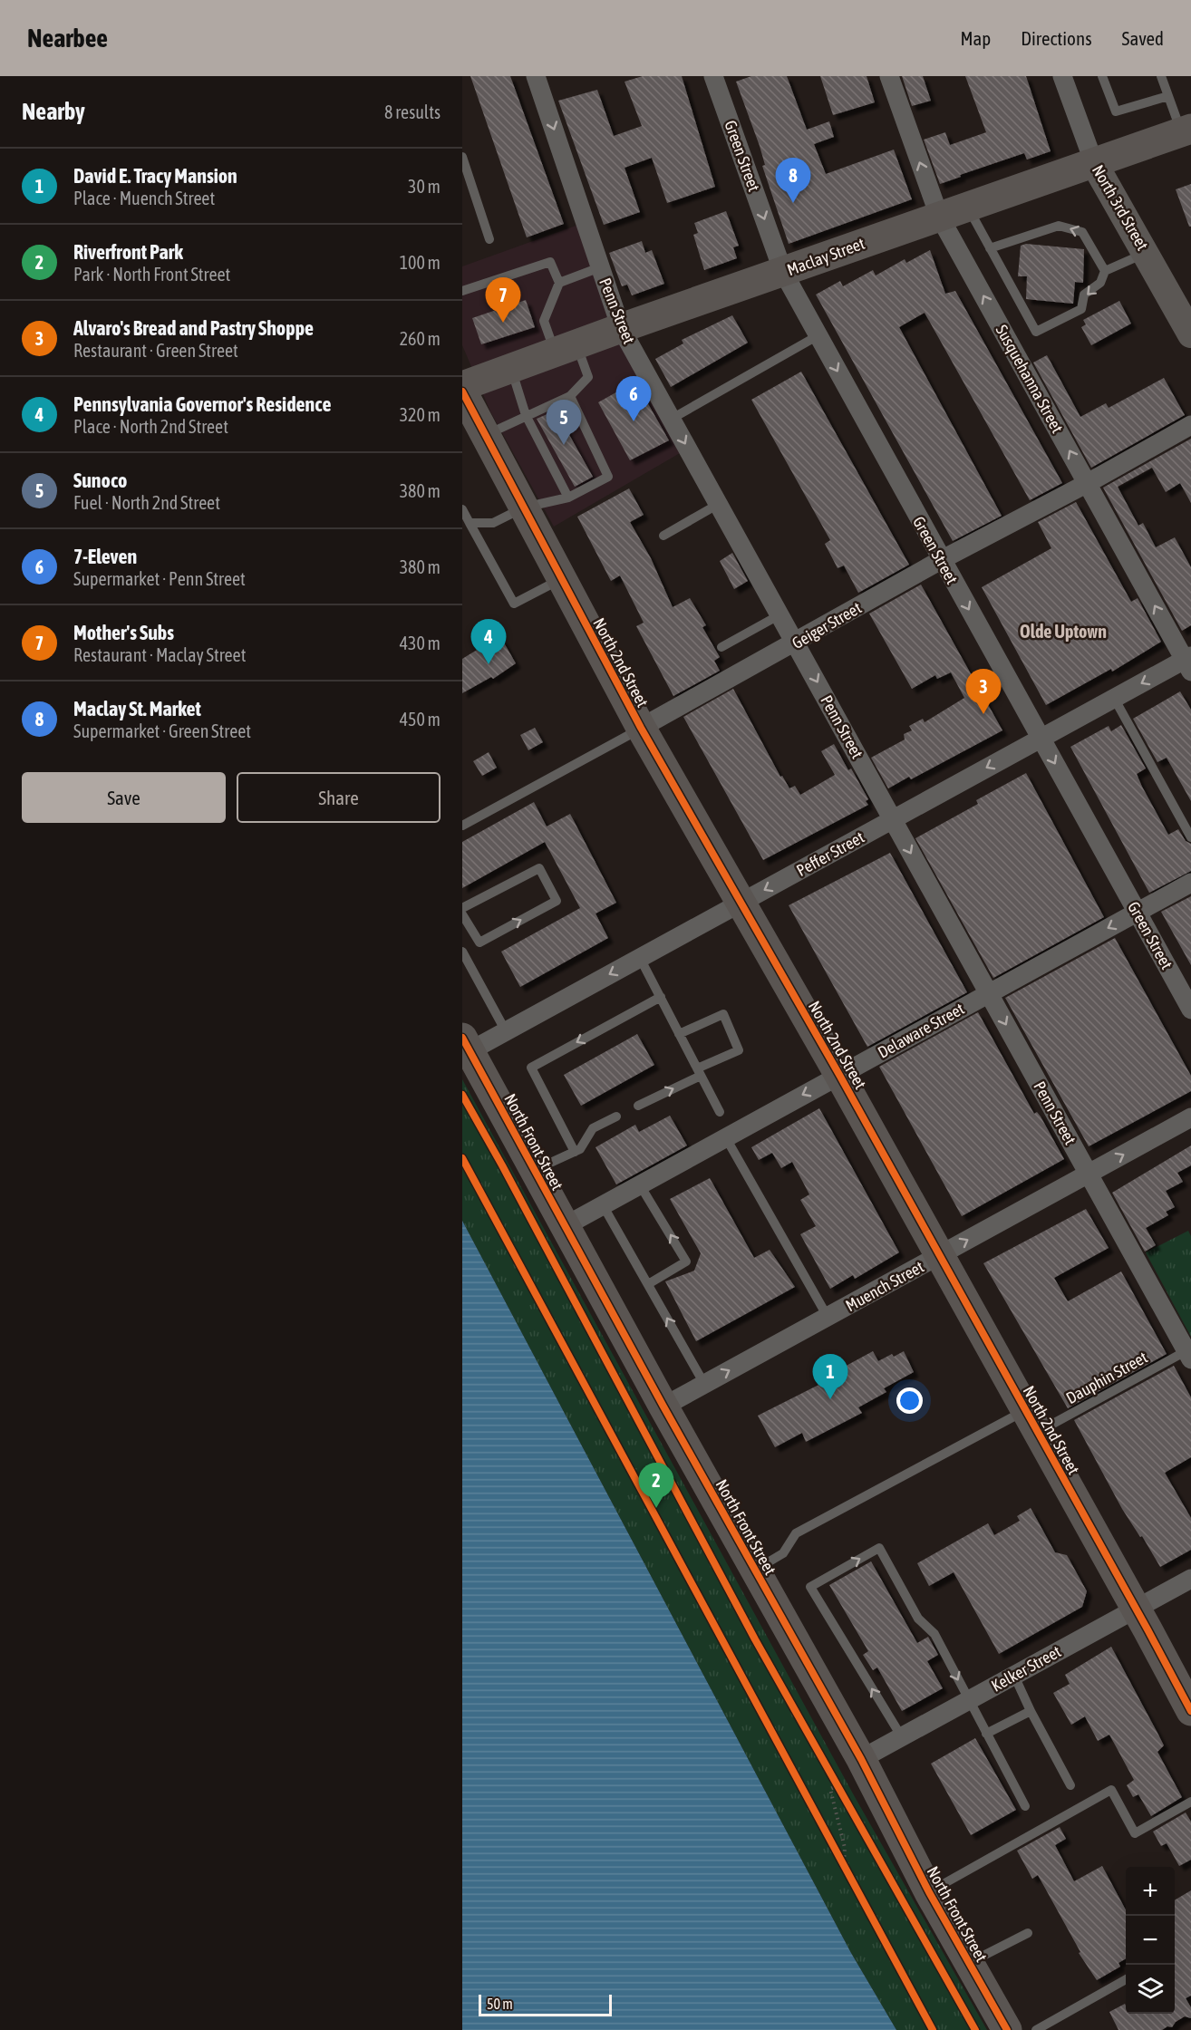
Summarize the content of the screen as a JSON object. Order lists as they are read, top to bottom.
{
  "streets": {
    "main road": [
      "North 3rd Street",
      "Maclay Street",
      "North 2nd Street",
      "North Front Street"
    ],
    "street": [
      "Green Street",
      "Penn Street",
      "Susquehanna Street",
      "Geiger Street",
      "Peffer Street",
      "Delaware Street",
      "Muench Street",
      "Kelker Street"
    ],
    "lane": ["Dauphin Street"]
  },
  "crossings": [
    ["Green Street", "Maclay Street"],
    ["Green Street", "Geiger Street"],
    ["Green Street", "Peffer Street"],
    ["Green Street", "Delaware Street"],
    ["North 3rd Street", "Maclay Street"],
    ["Maclay Street", "Penn Street"],
    ["Maclay Street", "Susquehanna Street"],
    ["Penn Street", "Geiger Street"],
    ["Penn Street", "Peffer Street"],
    ["Penn Street", "Delaware Street"],
    ["Penn Street", "Muench Street"],
    ["Penn Street", "Dauphin Street"],
    ["Susquehanna Street", "Geiger Street"],
    ["Susquehanna Street", "Peffer Street"],
    ["Geiger Street", "North 2nd Street"],
    ["North 2nd Street", "Peffer Street"],
    ["North 2nd Street", "Delaware Street"],
    ["North 2nd Street", "Muench Street"],
    ["North 2nd Street", "Dauphin Street"],
    ["North 2nd Street", "Kelker Street"],
    ["Peffer Street", "North Front Street"],
    ["Delaware Street", "North Front Street"],
    ["North Front Street", "Muench Street"],
    ["North Front Street", "Dauphin Street"],
    ["North Front Street", "Kelker Street"]
  ],
  "one_way": [
    "Green Street",
    "Penn Street",
    "Susquehanna Street",
    "Peffer Street",
    "Delaware Street",
    "Muench Street"
  ],
  "districts": ["Olde Uptown"],
  "scale_bar": "50 m",
  "page": {
    "header": "Nearbee",
    "nav": ["Map", "Directions", "Saved"],
    "heading": ["Nearby", "8 results"],
    "list": [
      {
        "mark": "1",
        "name": "David E. Tracy Mansion",
        "note": "Place · Muench Street",
        "value": "30 m"
      },
      {
        "mark": "2",
        "name": "Riverfront Park",
        "note": "Park · North Front Street",
        "value": "100 m"
      },
      {
        "mark": "3",
        "name": "Alvaro's Bread and Pastry Shoppe",
        "note": "Restaurant · Green Street",
        "value": "260 m"
      },
      {
        "mark": "4",
        "name": "Pennsylvania Governor's Residence",
        "note": "Place · North 2nd Street",
        "value": "320 m"
      },
      {
        "mark": "5",
        "name": "Sunoco",
        "note": "Fuel · North 2nd Street",
        "value": "380 m"
      },
      {
        "mark": "6",
        "name": "7-Eleven",
        "note": "Supermarket · Penn Street",
        "value": "380 m"
      },
      {
        "mark": "7",
        "name": "Mother's Subs",
        "note": "Restaurant · Maclay Street",
        "value": "430 m"
      },
      {
        "mark": "8",
        "name": "Maclay St. Market",
        "note": "Supermarket · Green Street",
        "value": "450 m"
      }
    ],
    "pins": [
      "8",
      "7",
      "6",
      "5",
      "4",
      "3",
      "1",
      "2"
    ],
    "buttons": ["Save", "Share"],
    "map_buttons": ["+", "−"],
    "scale": "50 m"
  }
}
